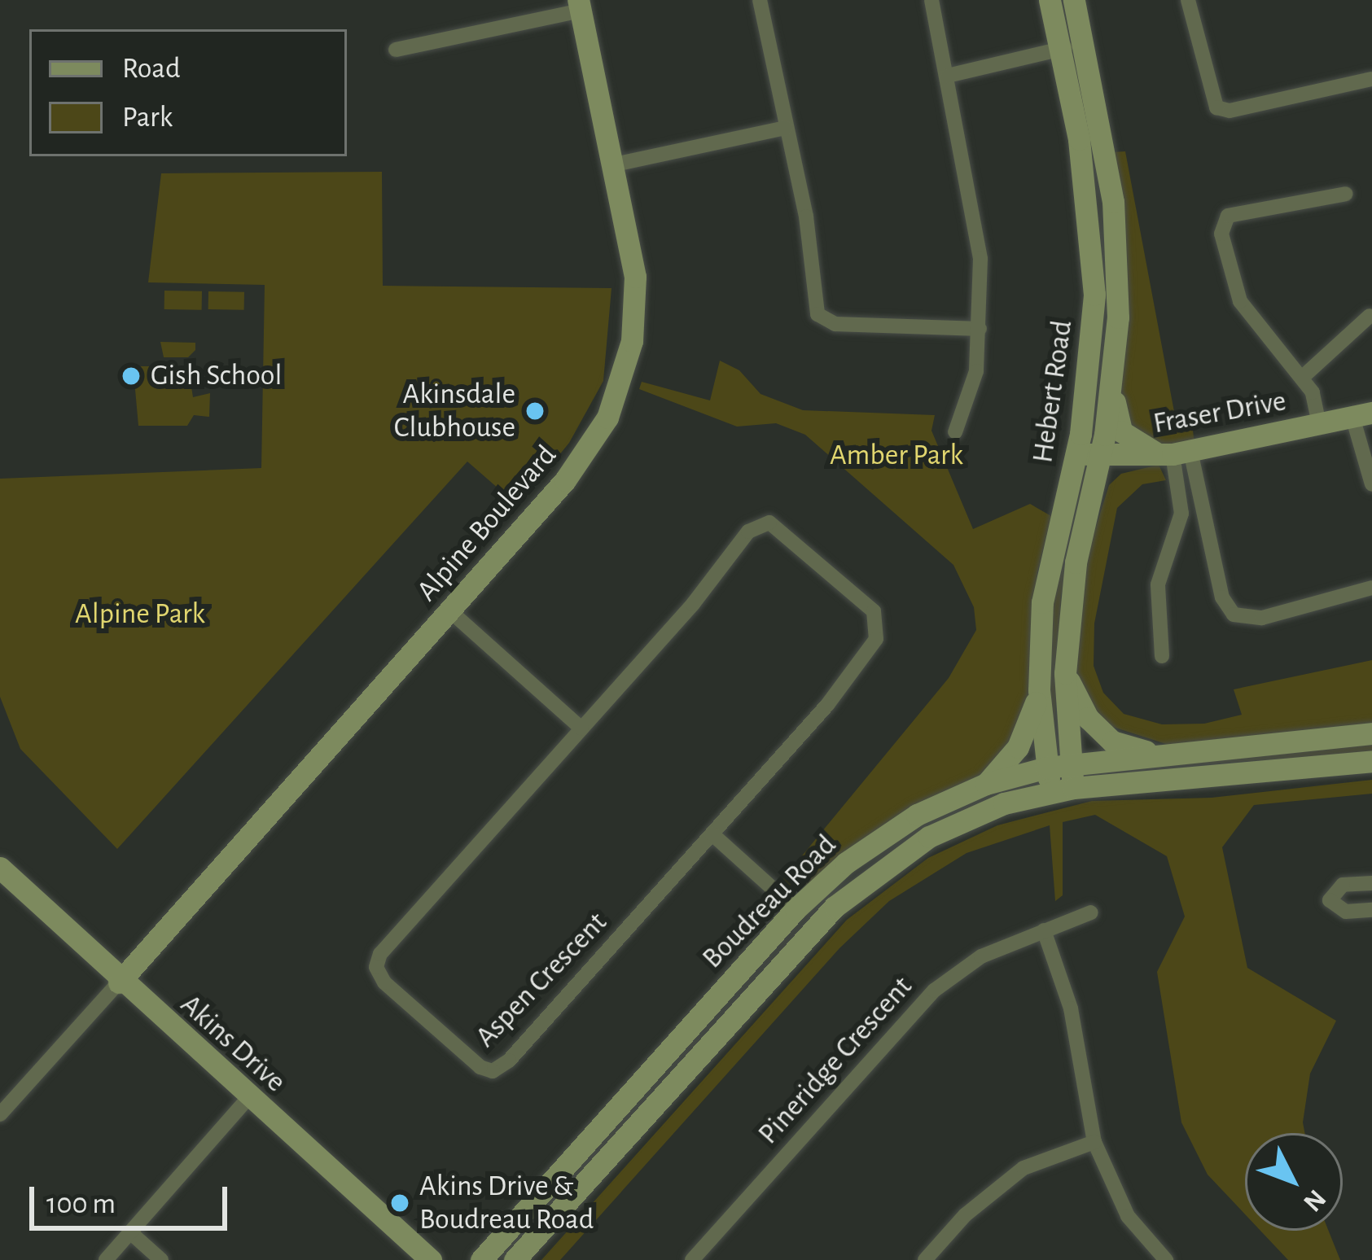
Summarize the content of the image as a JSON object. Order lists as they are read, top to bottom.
{
  "streets": {
    "main road": [
      "Hebert Road",
      "Fraser Drive",
      "Alpine Boulevard",
      "Boudreau Road",
      "Akins Drive"
    ],
    "street": ["Aspen Crescent", "Pineridge Crescent"]
  },
  "crossings": [
    ["Hebert Road", "Fraser Drive"],
    ["Hebert Road", "Boudreau Road"],
    ["Alpine Boulevard", "Akins Drive"]
  ],
  "parks": ["Amber Park", "Alpine Park"],
  "places": ["Gish School", "Akinsdale Clubhouse", "Akins Drive & Boudreau Road"],
  "legend": ["Road", "Park"],
  "scale_bar": "100 m",
  "north": "bottom right"
}
